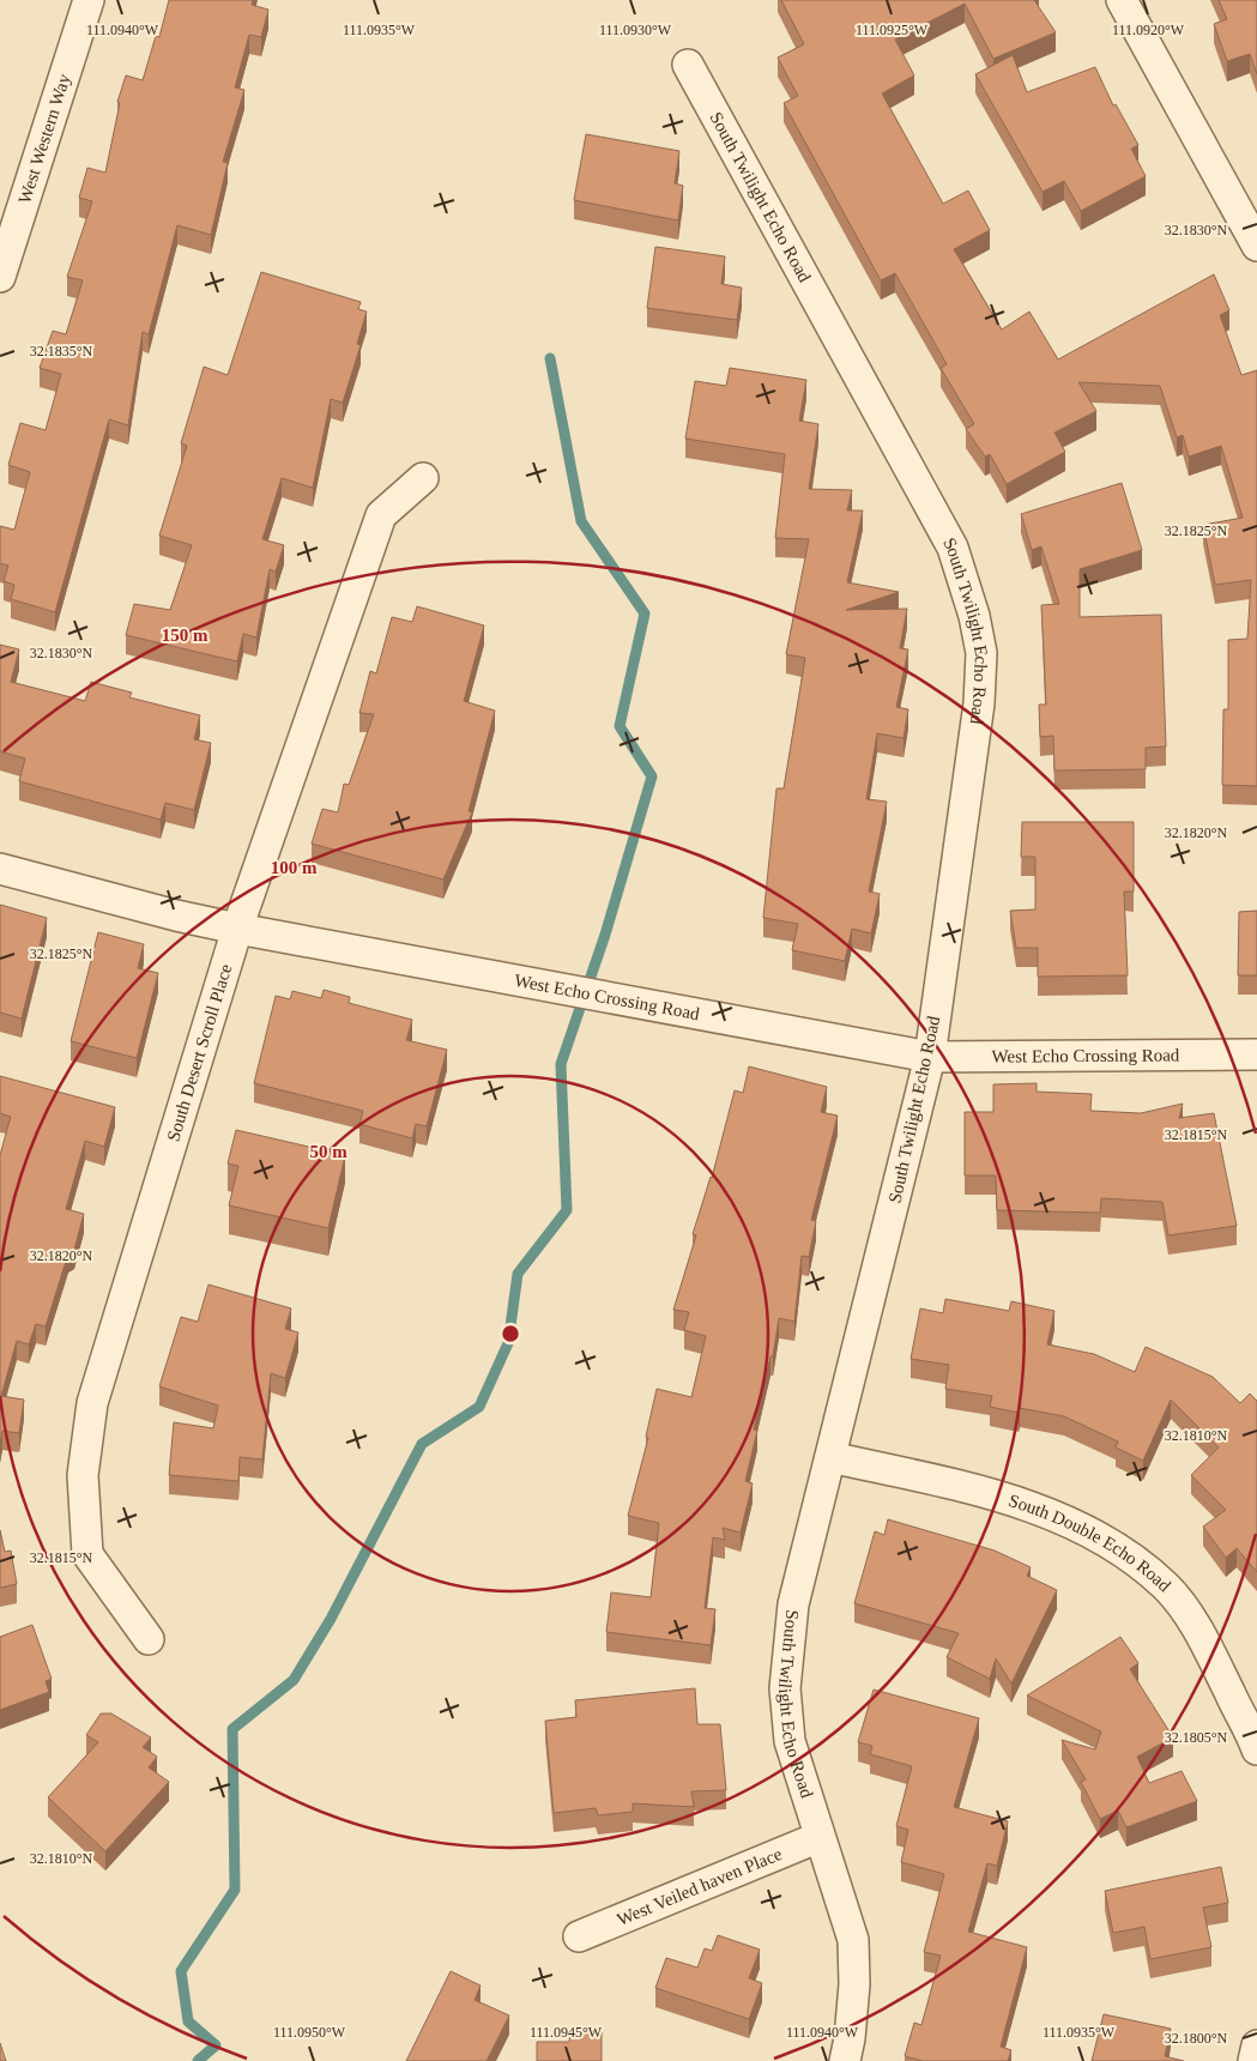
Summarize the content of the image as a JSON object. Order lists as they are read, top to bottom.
{
  "streets": {
    "street": [
      "West Western Way",
      "South Twilight Echo Road",
      "West Echo Crossing Road",
      "South Desert Scroll Place",
      "South Double Echo Road",
      "West Veiled haven Place"
    ]
  },
  "crossings": [
    ["South Twilight Echo Road", "West Echo Crossing Road"],
    ["South Twilight Echo Road", "South Double Echo Road"],
    ["South Twilight Echo Road", "West Veiled haven Place"],
    ["West Echo Crossing Road", "South Desert Scroll Place"]
  ],
  "coordinates": [
    "111.0940°W",
    "111.0935°W",
    "111.0930°W",
    "111.0925°W",
    "111.0920°W",
    "32.1830°N",
    "32.1835°N",
    "32.1825°N",
    "32.1820°N",
    "32.1815°N",
    "32.1810°N",
    "32.1805°N",
    "111.0950°W",
    "111.0945°W",
    "32.1800°N"
  ],
  "rings": ["150 m", "100 m", "50 m"]
}
